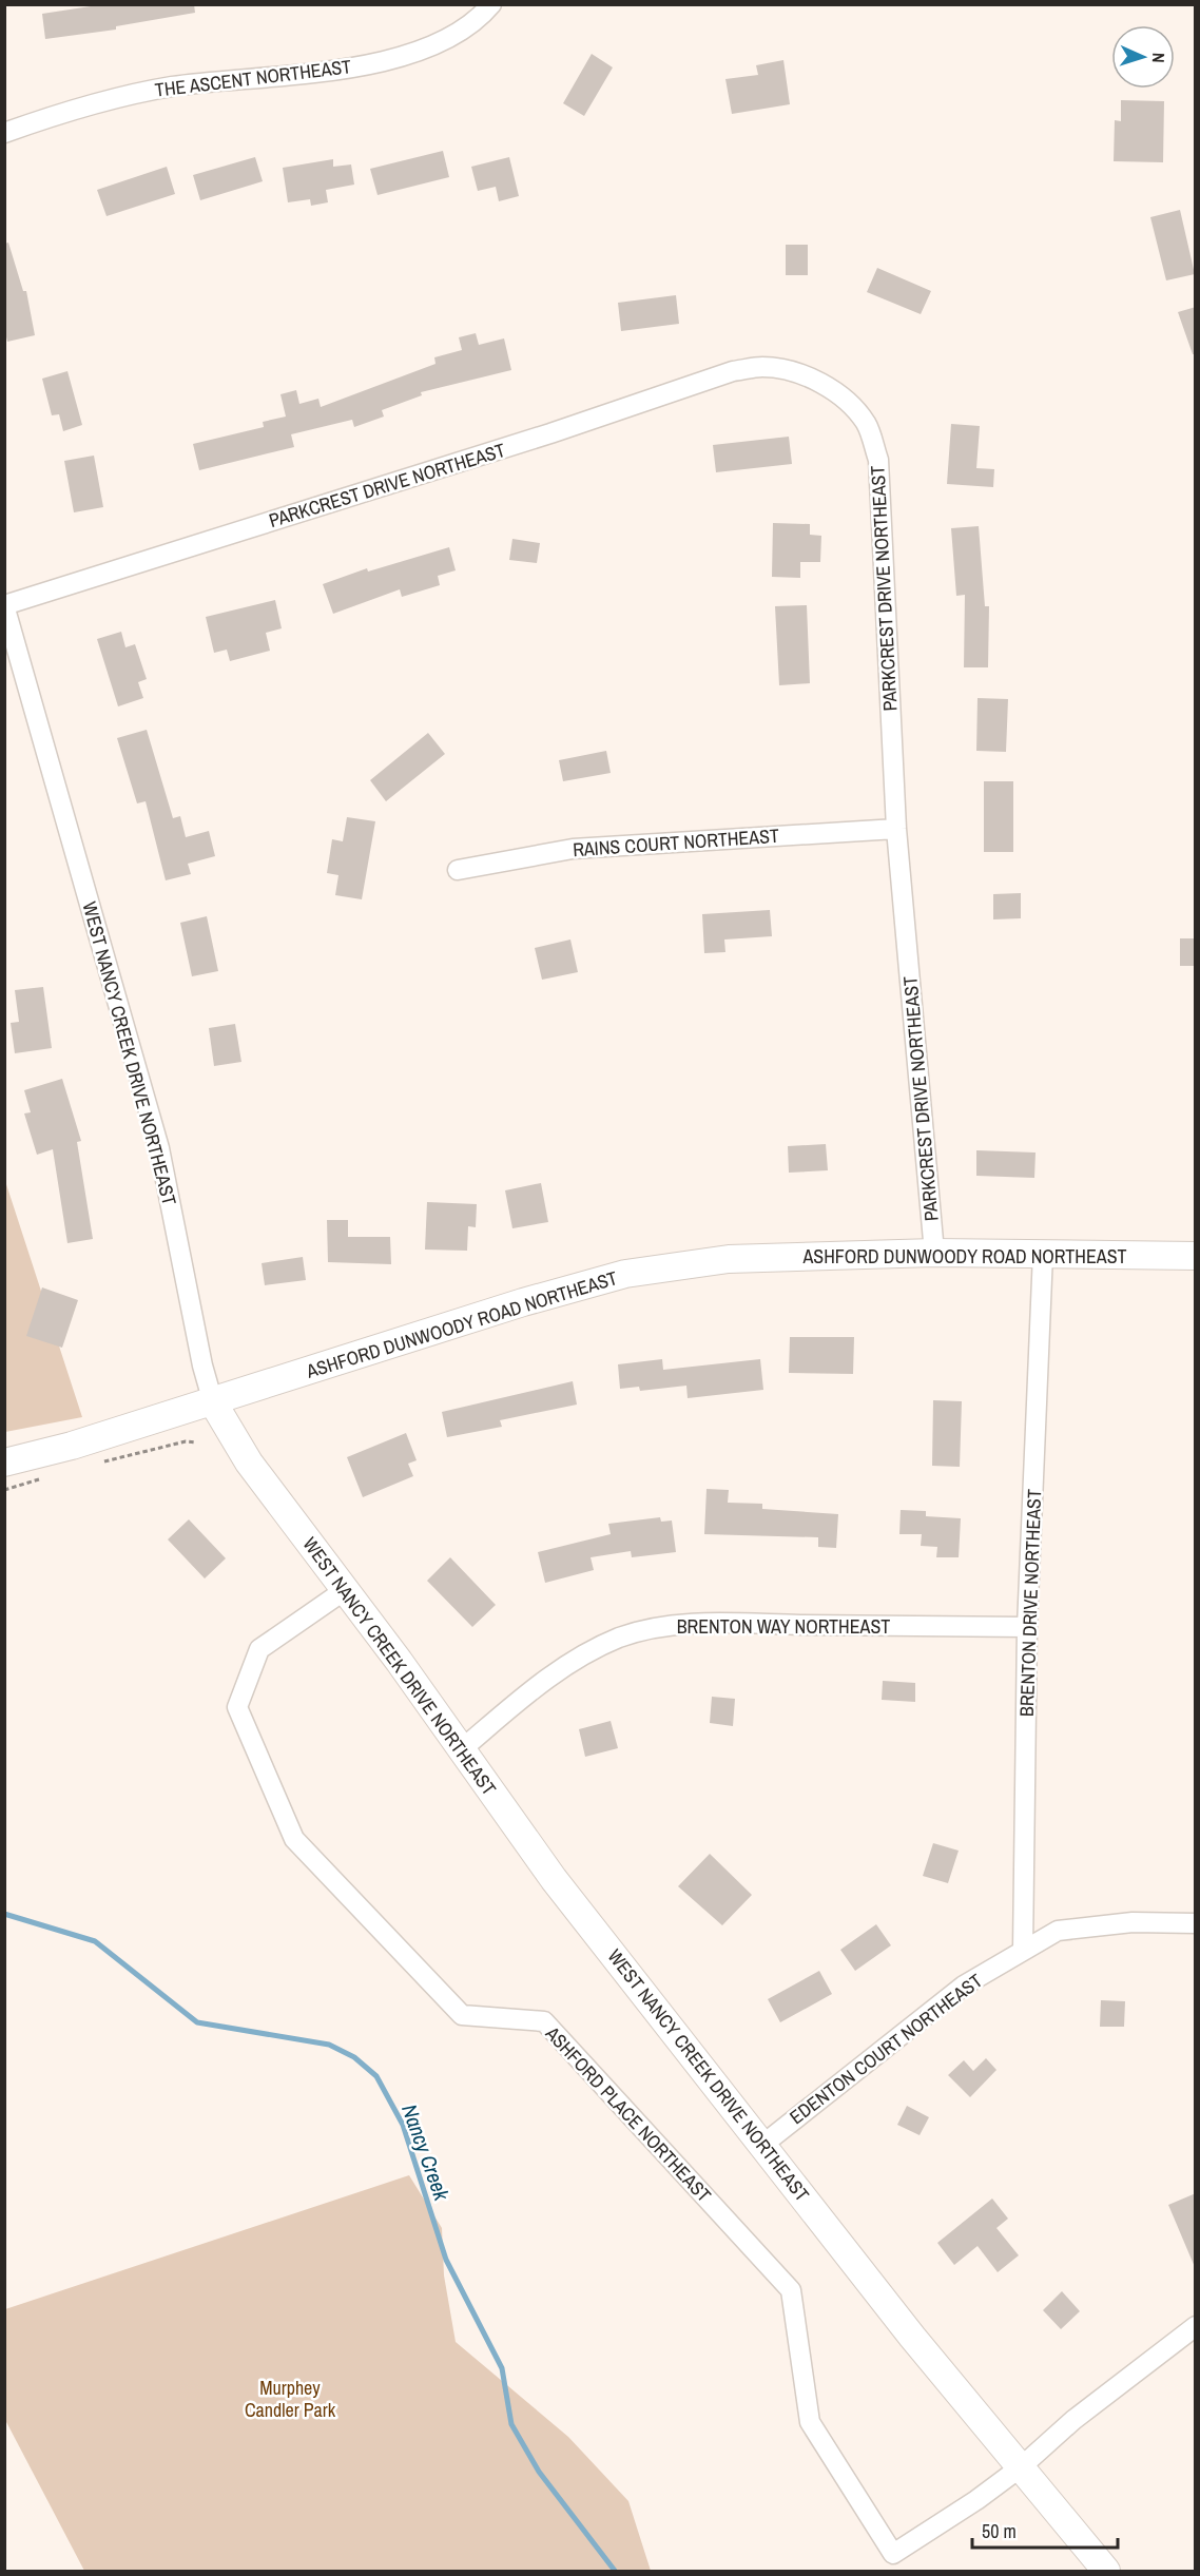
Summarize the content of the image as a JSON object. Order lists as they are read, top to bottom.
{
  "streets": {
    "street": [
      "THE ASCENT NORTHEAST",
      "PARKCREST DRIVE NORTHEAST",
      "RAINS COURT NORTHEAST",
      "WEST NANCY CREEK DRIVE NORTHEAST",
      "ASHFORD DUNWOODY ROAD NORTHEAST",
      "BRENTON DRIVE NORTHEAST",
      "BRENTON WAY NORTHEAST",
      "EDENTON COURT NORTHEAST",
      "ASHFORD PLACE NORTHEAST"
    ]
  },
  "crossings": [
    ["PARKCREST DRIVE NORTHEAST", "RAINS COURT NORTHEAST"],
    ["PARKCREST DRIVE NORTHEAST", "WEST NANCY CREEK DRIVE NORTHEAST"],
    ["PARKCREST DRIVE NORTHEAST", "ASHFORD DUNWOODY ROAD NORTHEAST"],
    ["WEST NANCY CREEK DRIVE NORTHEAST", "ASHFORD DUNWOODY ROAD NORTHEAST"],
    ["WEST NANCY CREEK DRIVE NORTHEAST", "BRENTON WAY NORTHEAST"],
    ["WEST NANCY CREEK DRIVE NORTHEAST", "EDENTON COURT NORTHEAST"],
    ["WEST NANCY CREEK DRIVE NORTHEAST", "ASHFORD PLACE NORTHEAST"],
    ["ASHFORD DUNWOODY ROAD NORTHEAST", "BRENTON DRIVE NORTHEAST"],
    ["BRENTON DRIVE NORTHEAST", "BRENTON WAY NORTHEAST"],
    ["BRENTON DRIVE NORTHEAST", "EDENTON COURT NORTHEAST"]
  ],
  "water": ["Nancy Creek"],
  "parks": ["Murphey Candler Park"],
  "scale_bar": "50 m",
  "north": "right"
}
